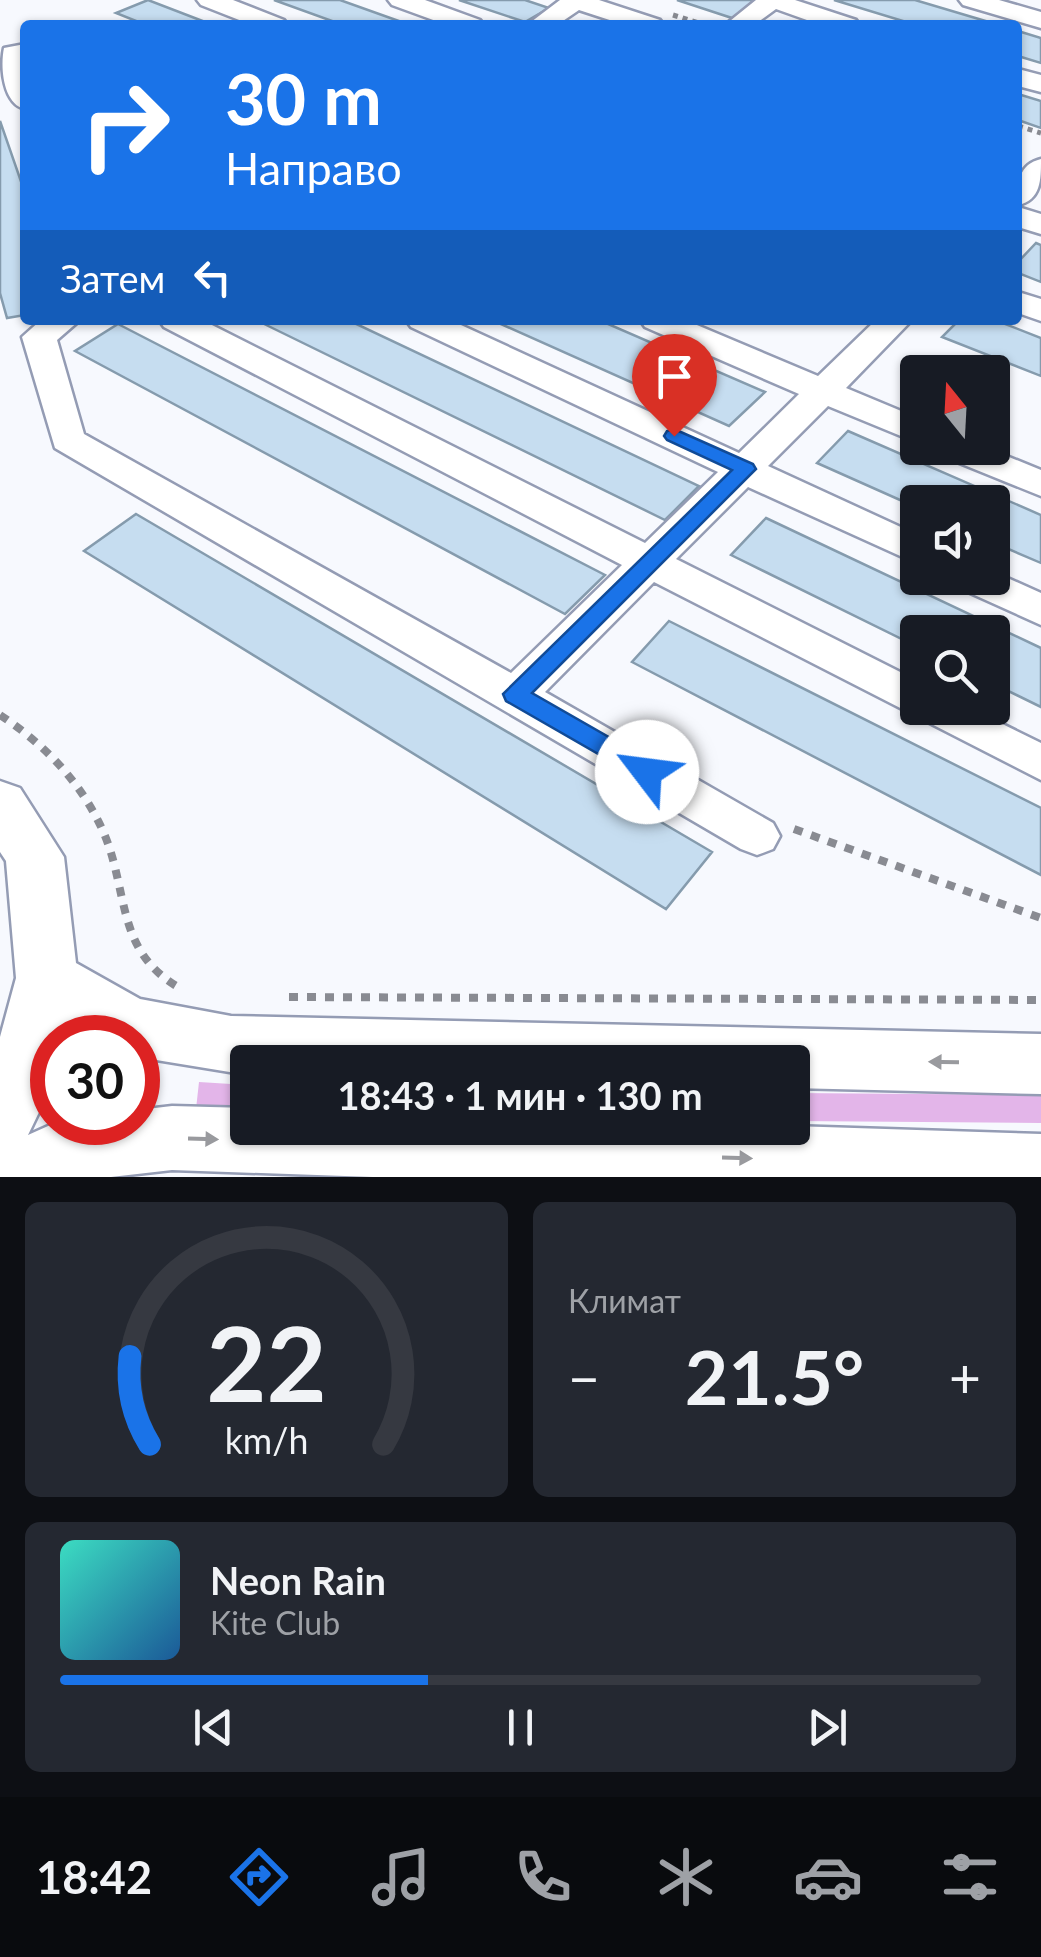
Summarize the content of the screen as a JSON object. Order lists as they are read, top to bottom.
{
  "north": "top",
  "page": {
    "turn": ["30 m", "Направо"],
    "then": "Затем",
    "limit": "30",
    "trip": "18:43 · 1 мин · 130 m",
    "tile": "Климат",
    "heat": ["−", "21.5°", "+"],
    "song": ["Neon Rain", "Kite Club"],
    "tabs": "18:42",
    "gauge": ["22", "km/h"]
  }
}
